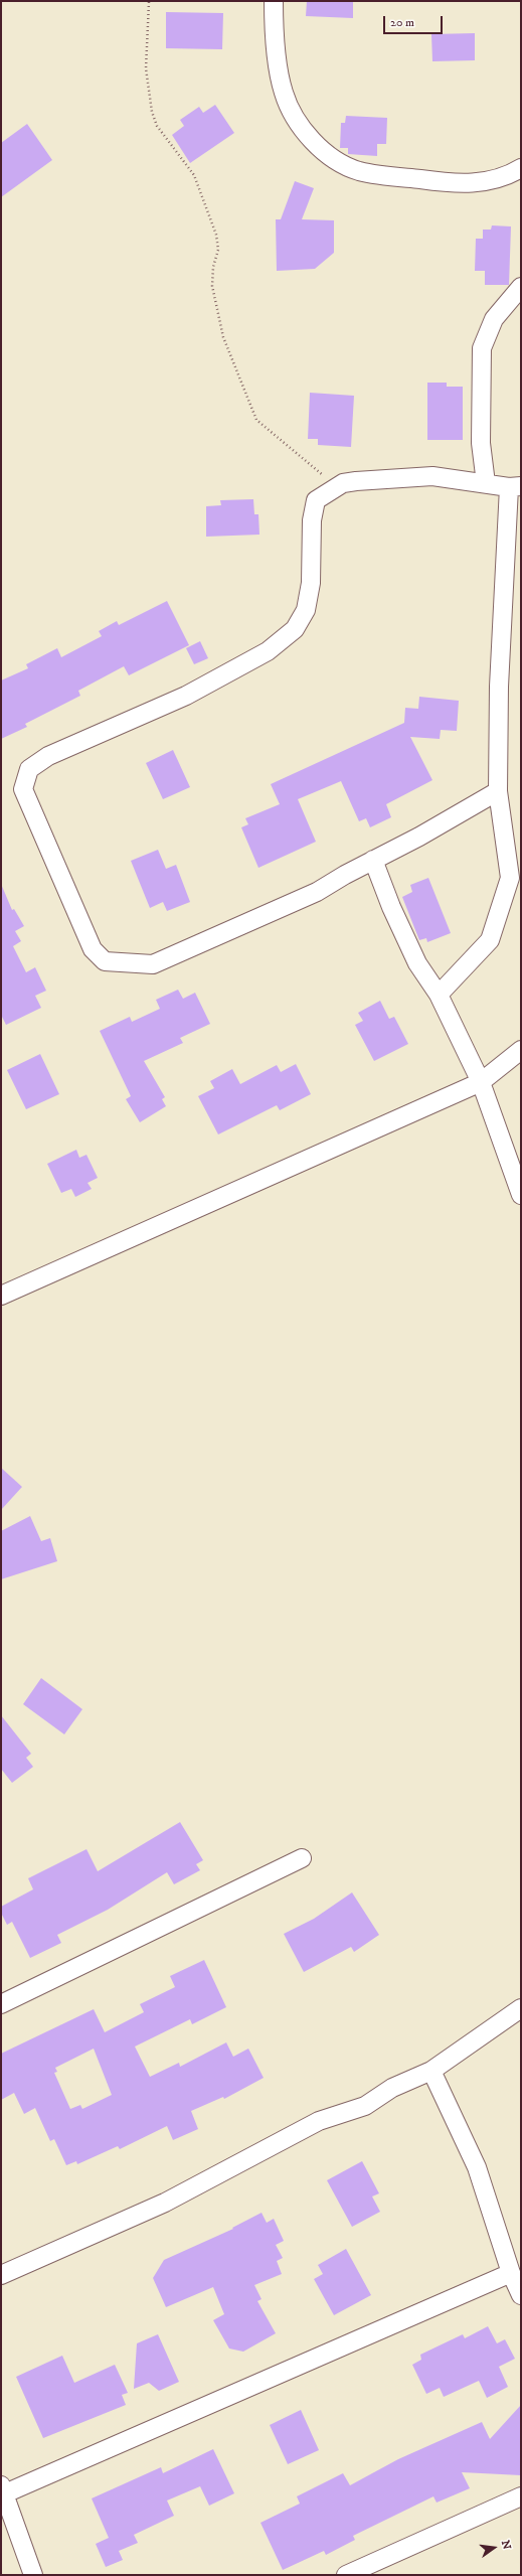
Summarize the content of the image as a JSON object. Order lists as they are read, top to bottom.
{
  "scale_bar": "20 m",
  "north": "right"
}
